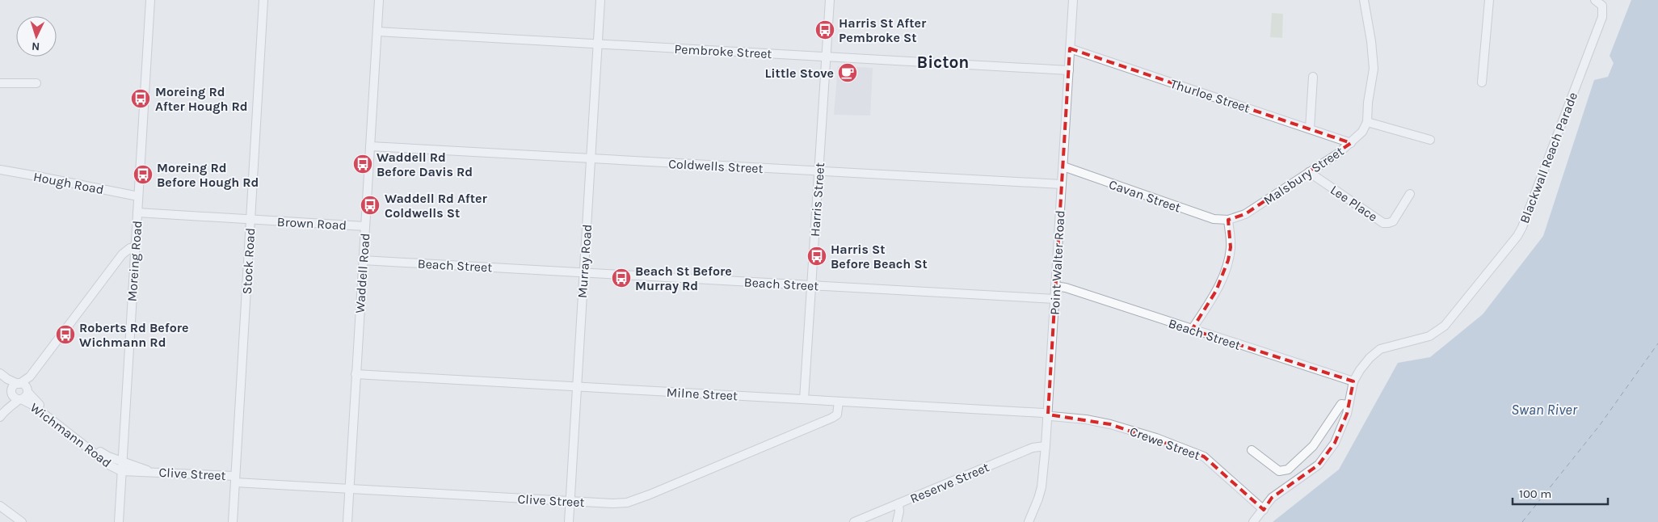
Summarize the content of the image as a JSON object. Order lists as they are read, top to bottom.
{
  "streets": {
    "street": [
      "Pembroke Street",
      "Thurloe Street",
      "Blackwall Reach Parade",
      "Coldwells Street",
      "Malsbury Street",
      "Hough Road",
      "Cavan Street",
      "Harris Street",
      "Lee Place",
      "Brown Road",
      "Moreing Road",
      "Stock Road",
      "Murray Road",
      "Point Walter Road",
      "Beach Street",
      "Waddell Road",
      "Milne Street",
      "Wichmann Road",
      "Crewe Street",
      "Clive Street",
      "Reserve Street"
    ]
  },
  "crossings": [
    ["Pembroke Street", "Harris Street"],
    ["Pembroke Street", "Murray Road"],
    ["Pembroke Street", "Point Walter Road"],
    ["Pembroke Street", "Waddell Road"],
    ["Thurloe Street", "Malsbury Street"],
    ["Thurloe Street", "Point Walter Road"],
    ["Blackwall Reach Parade", "Beach Street"],
    ["Blackwall Reach Parade", "Crewe Street"],
    ["Coldwells Street", "Harris Street"],
    ["Coldwells Street", "Murray Road"],
    ["Coldwells Street", "Point Walter Road"],
    ["Coldwells Street", "Waddell Road"],
    ["Malsbury Street", "Cavan Street"],
    ["Malsbury Street", "Lee Place"],
    ["Hough Road", "Moreing Road"],
    ["Cavan Street", "Point Walter Road"],
    ["Harris Street", "Beach Street"],
    ["Harris Street", "Milne Street"],
    ["Brown Road", "Moreing Road"],
    ["Brown Road", "Stock Road"],
    ["Brown Road", "Waddell Road"],
    ["Moreing Road", "Wichmann Road"],
    ["Moreing Road", "Clive Street"],
    ["Stock Road", "Clive Street"],
    ["Murray Road", "Beach Street"],
    ["Murray Road", "Milne Street"],
    ["Murray Road", "Clive Street"],
    ["Point Walter Road", "Beach Street"],
    ["Point Walter Road", "Milne Street"],
    ["Point Walter Road", "Crewe Street"],
    ["Point Walter Road", "Reserve Street"],
    ["Beach Street", "Waddell Road"],
    ["Waddell Road", "Milne Street"],
    ["Waddell Road", "Clive Street"],
    ["Milne Street", "Crewe Street"],
    ["Milne Street", "Clive Street"],
    ["Wichmann Road", "Clive Street"]
  ],
  "districts": ["Bicton"],
  "water": ["Swan River"],
  "places": {
    "bus stop": [
      "Harris St After Pembroke St",
      "Moreing Rd After Hough Rd",
      "Waddell Rd Before Davis Rd",
      "Moreing Rd Before Hough Rd",
      "Waddell Rd After Coldwells St",
      "Harris St Before Beach St",
      "Beach St Before Murray Rd",
      "Roberts Rd Before Wichmann Rd"
    ],
    "cafe": ["Little Stove"]
  },
  "scale_bar": "100 m",
  "north": "bottom"
}
